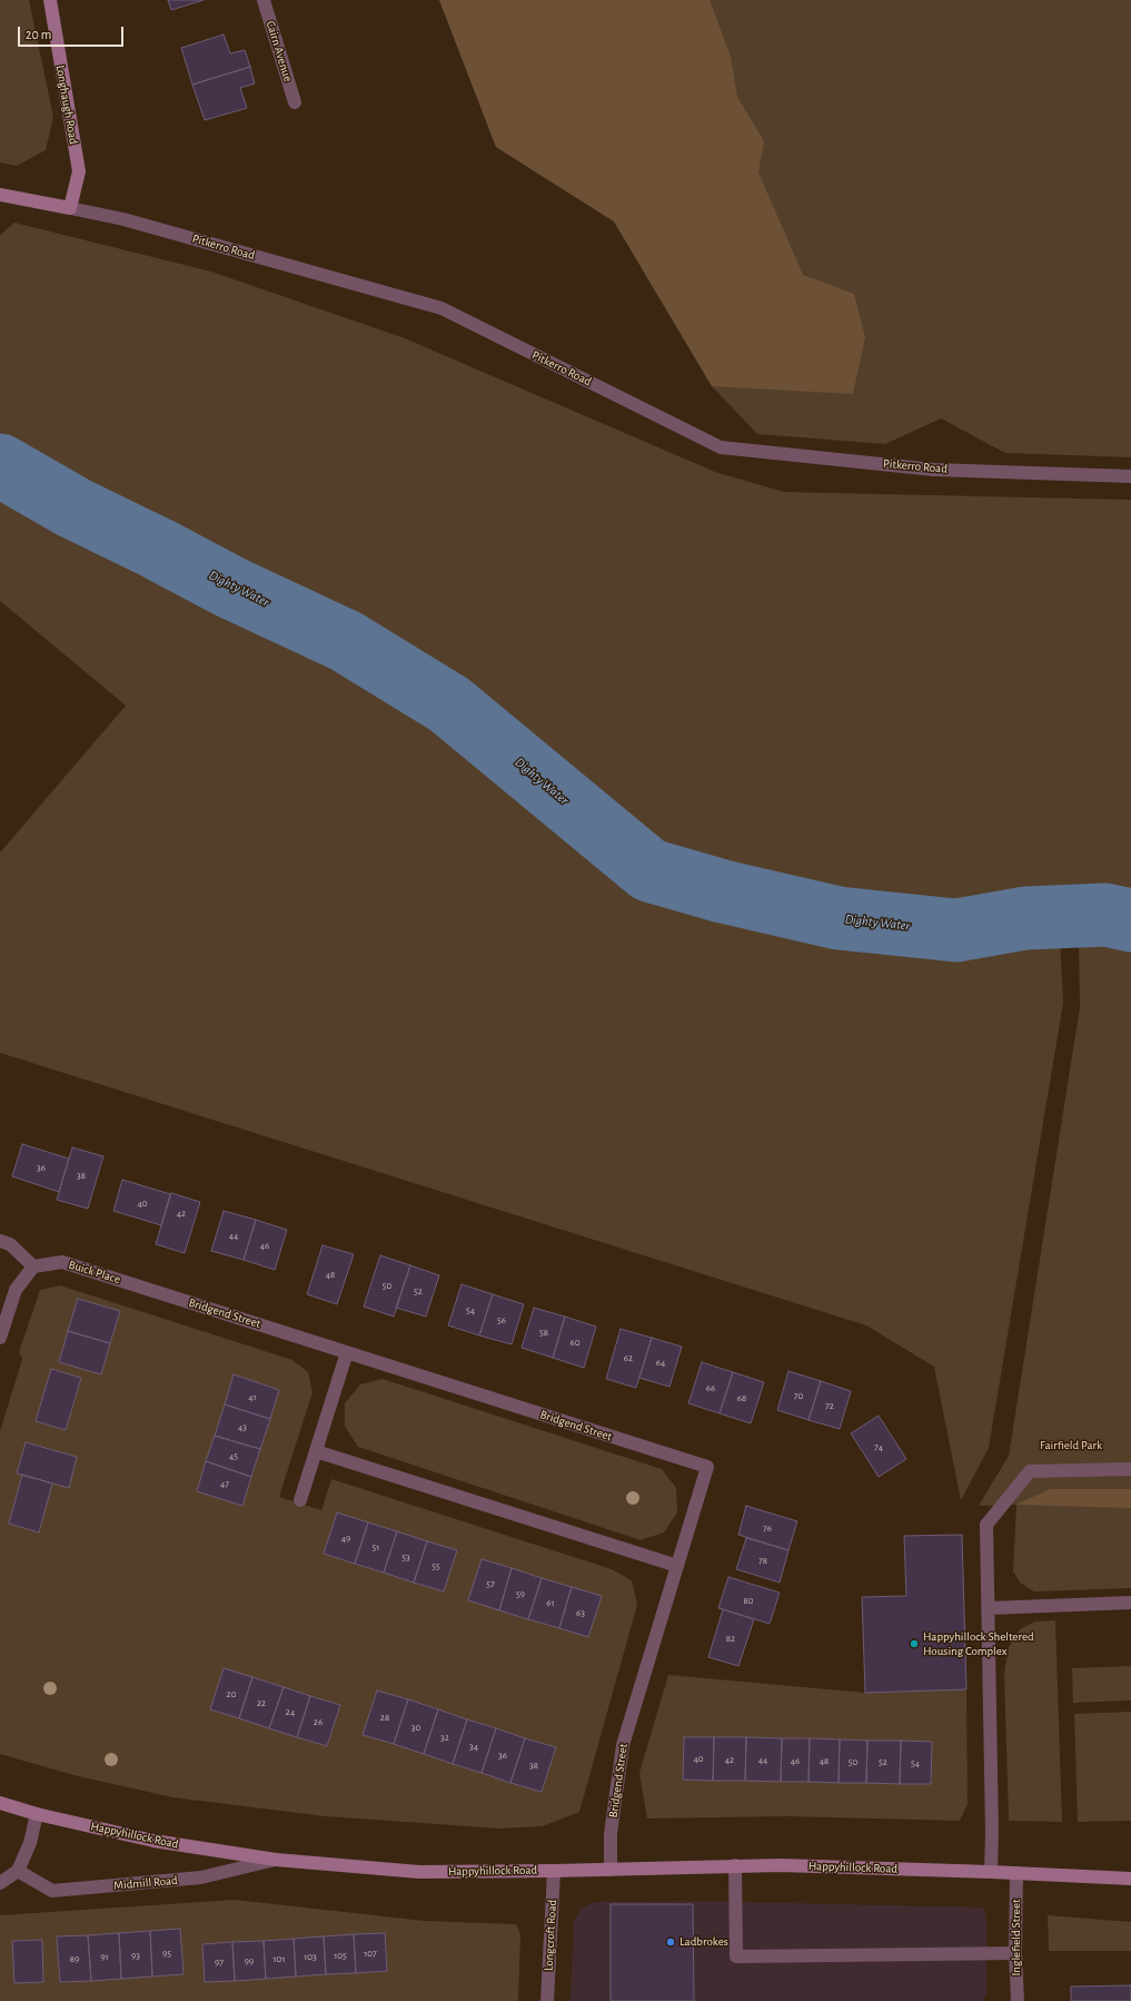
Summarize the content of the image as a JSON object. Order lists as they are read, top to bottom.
{
  "streets": {
    "street": [
      "Cairn Avenue",
      "Longhaugh Road",
      "Pitkerro Road",
      "Buick Place",
      "Bridgend Street",
      "Happyhillock Road",
      "Midmill Road",
      "Longcroft Road",
      "Inglefield Street"
    ]
  },
  "crossings": [
    ["Longhaugh Road", "Pitkerro Road"],
    ["Buick Place", "Bridgend Street"],
    ["Bridgend Street", "Happyhillock Road"],
    ["Happyhillock Road", "Midmill Road"],
    ["Happyhillock Road", "Longcroft Road"],
    ["Happyhillock Road", "Inglefield Street"]
  ],
  "water": ["Dighty Water"],
  "parks": ["Fairfield Park"],
  "places": ["Happyhillock Sheltered Housing Complex", "Ladbrokes"],
  "house_numbers": [
    "36",
    "38",
    "40",
    "42",
    "44",
    "46",
    "48",
    "50",
    "52",
    "54",
    "56",
    "58",
    "60",
    "62",
    "64",
    "66",
    "70",
    "41",
    "68",
    "72",
    "43",
    "74",
    "45",
    "47",
    "76",
    "49",
    "51",
    "53",
    "78",
    "55",
    "57",
    "59",
    "80",
    "61",
    "63",
    "82",
    "20",
    "22",
    "24",
    "28",
    "26",
    "30",
    "32",
    "34",
    "36",
    "40",
    "42",
    "44",
    "46",
    "48",
    "50",
    "52",
    "54",
    "38",
    "95",
    "107",
    "93",
    "105",
    "91",
    "103",
    "89",
    "101",
    "99",
    "97"
  ],
  "scale_bar": "20 m"
}
